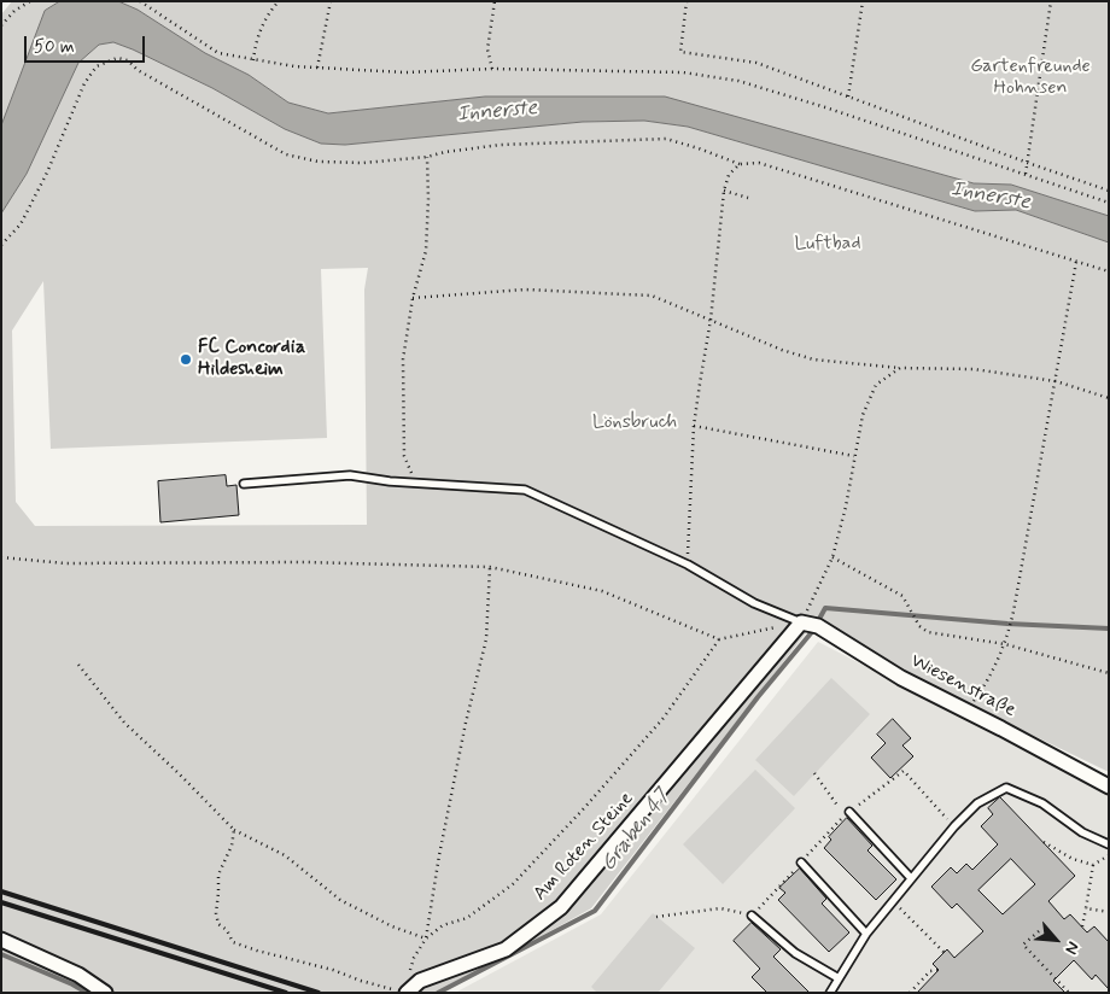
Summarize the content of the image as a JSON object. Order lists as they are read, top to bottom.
{
  "streets": {
    "street": ["Wiesenstraße", "Am Roten Steine"]
  },
  "crossings": [
    ["Wiesenstraße", "Am Roten Steine"]
  ],
  "water": ["Innerste", "Graben 47"],
  "parks": ["Gartenfreunde Hohnsen", "Luftbad", "Lönsbruch"],
  "places": ["FC Concordia Hildesheim"],
  "scale_bar": "50 m",
  "north": "bottom right"
}
